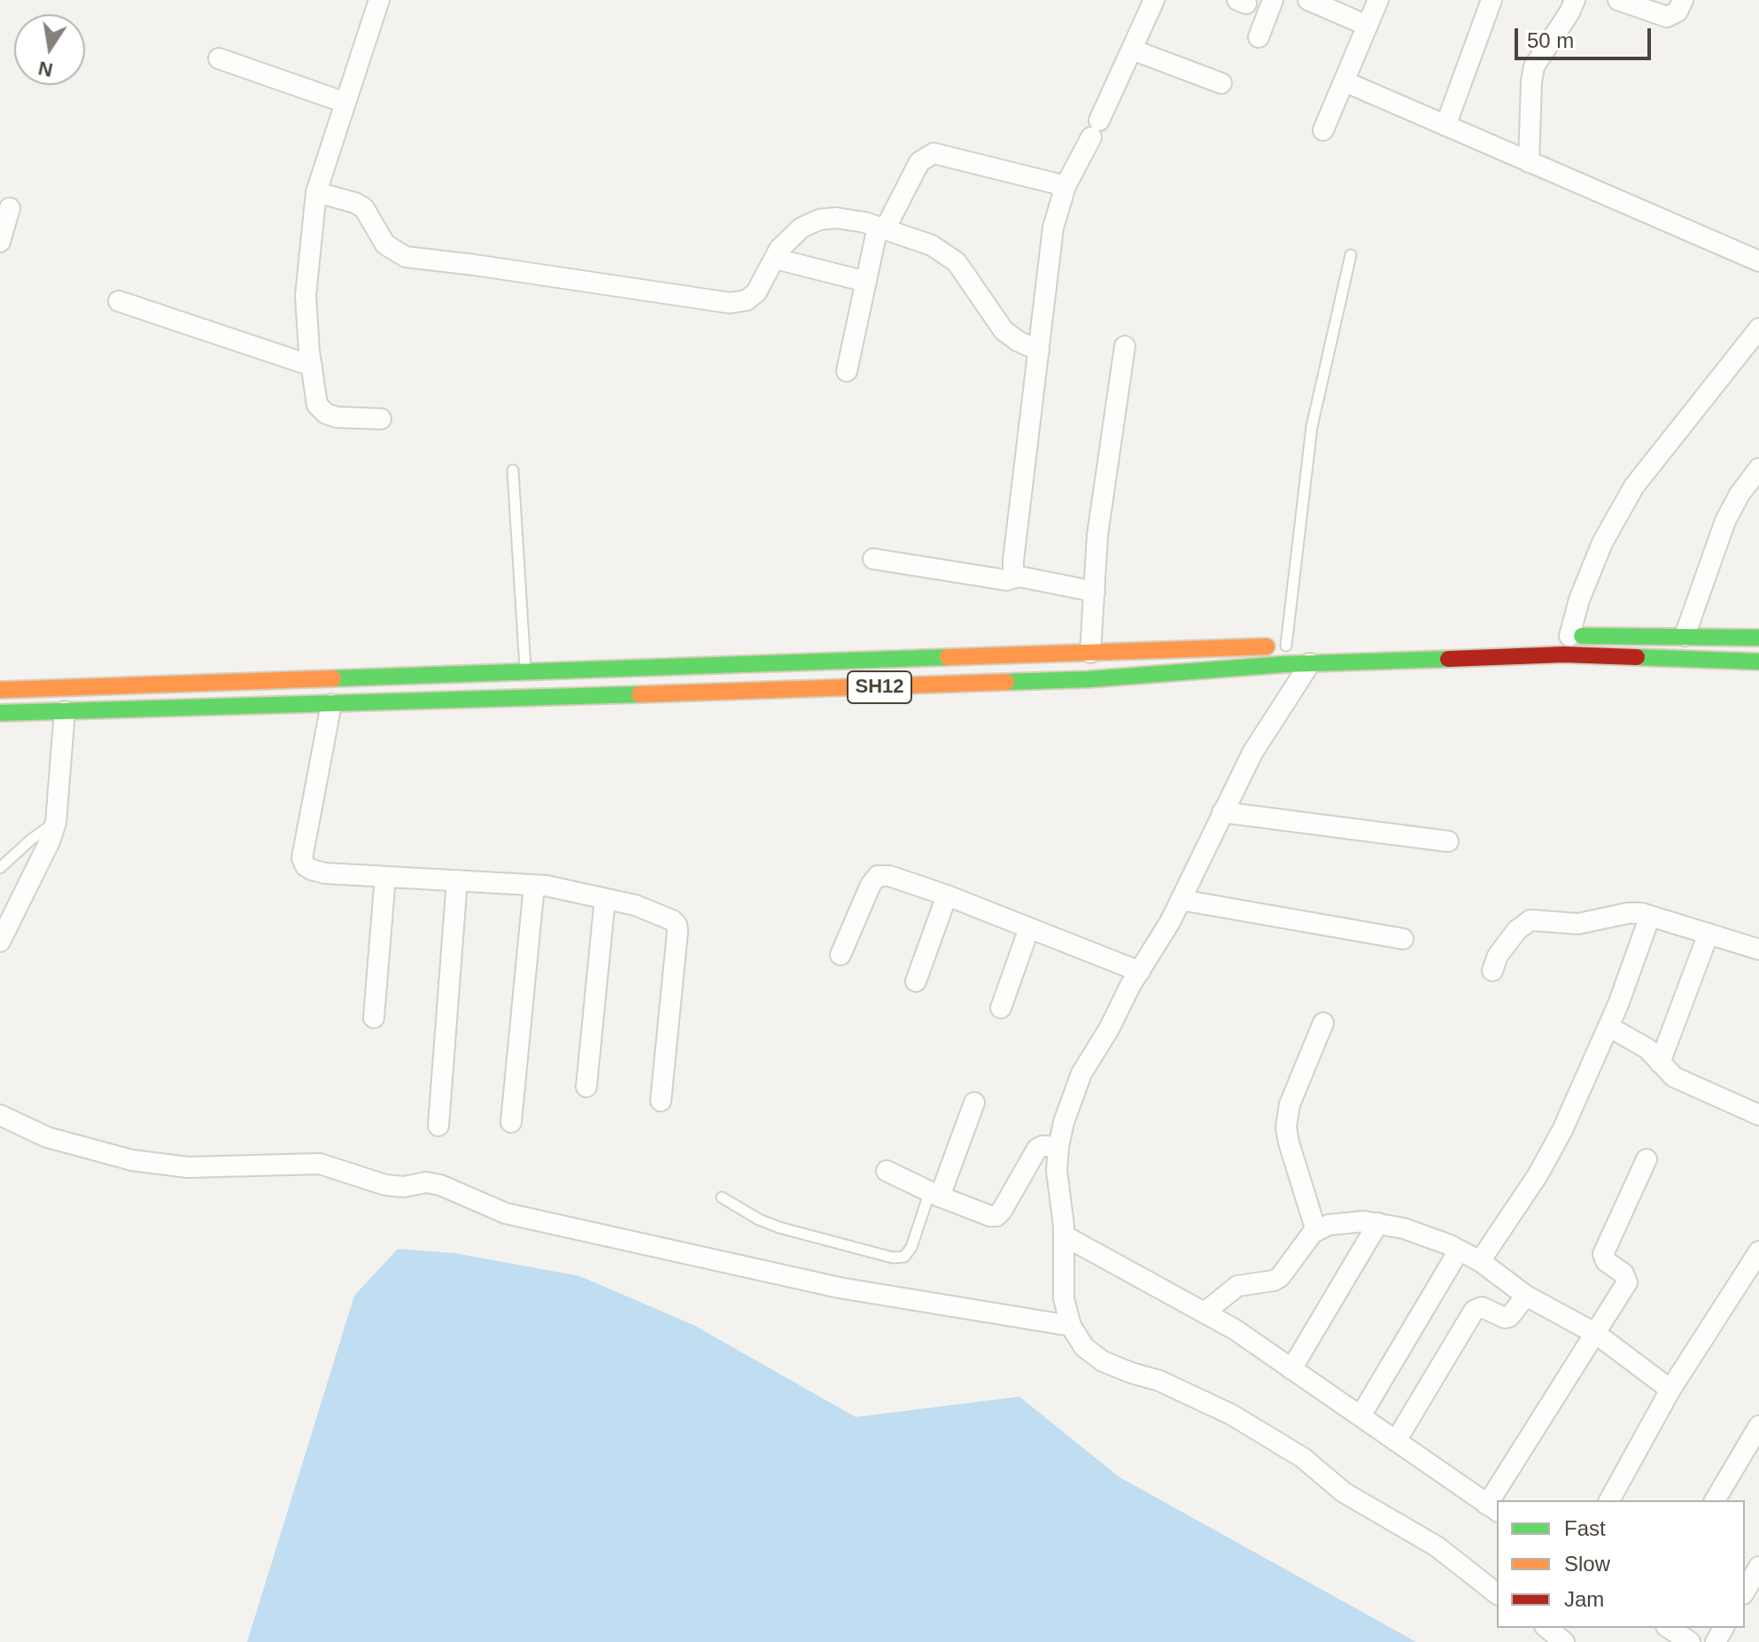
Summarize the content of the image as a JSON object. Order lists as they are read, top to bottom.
{
  "streets": {
    "main road": ["SH12"]
  },
  "legend": ["Fast", "Slow", "Jam"],
  "scale_bar": "50 m",
  "north": "bottom"
}
